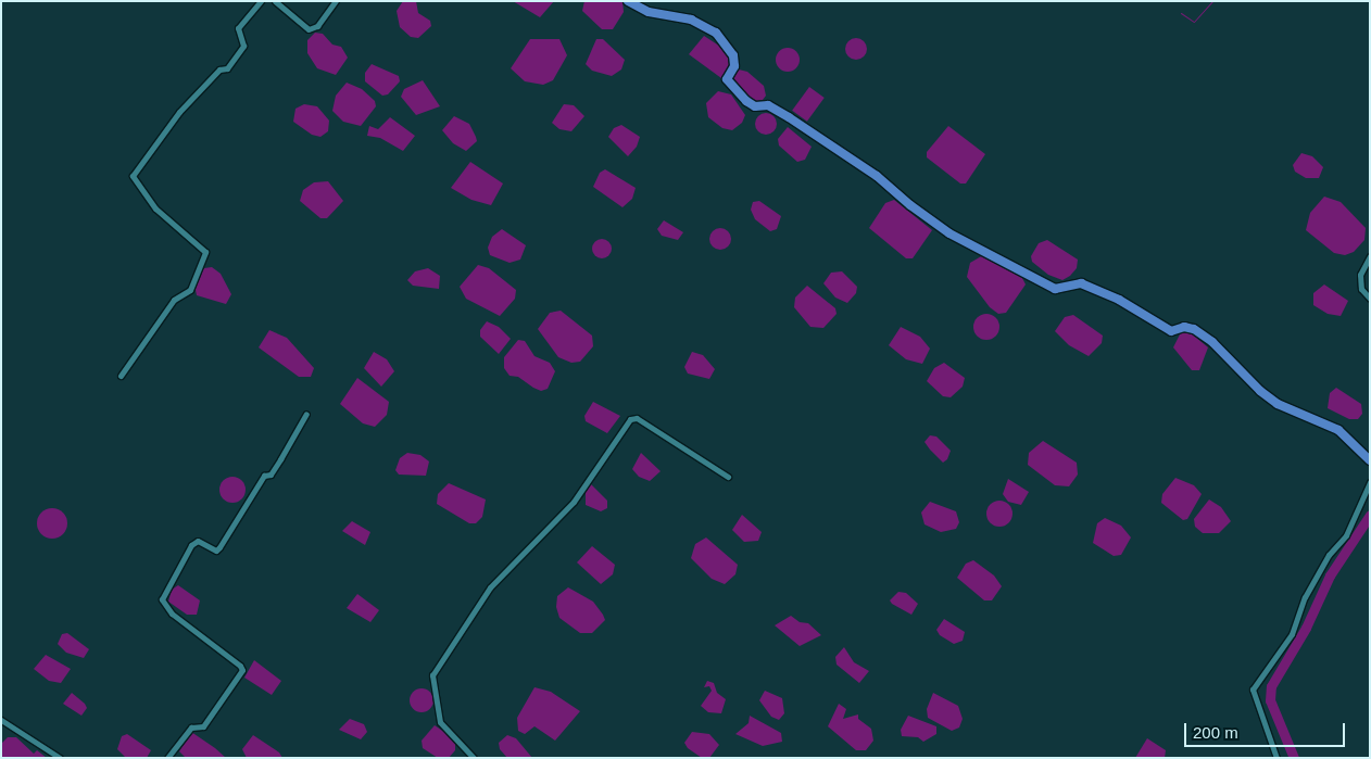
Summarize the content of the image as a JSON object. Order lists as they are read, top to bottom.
{
  "scale_bar": "200 m"
}
